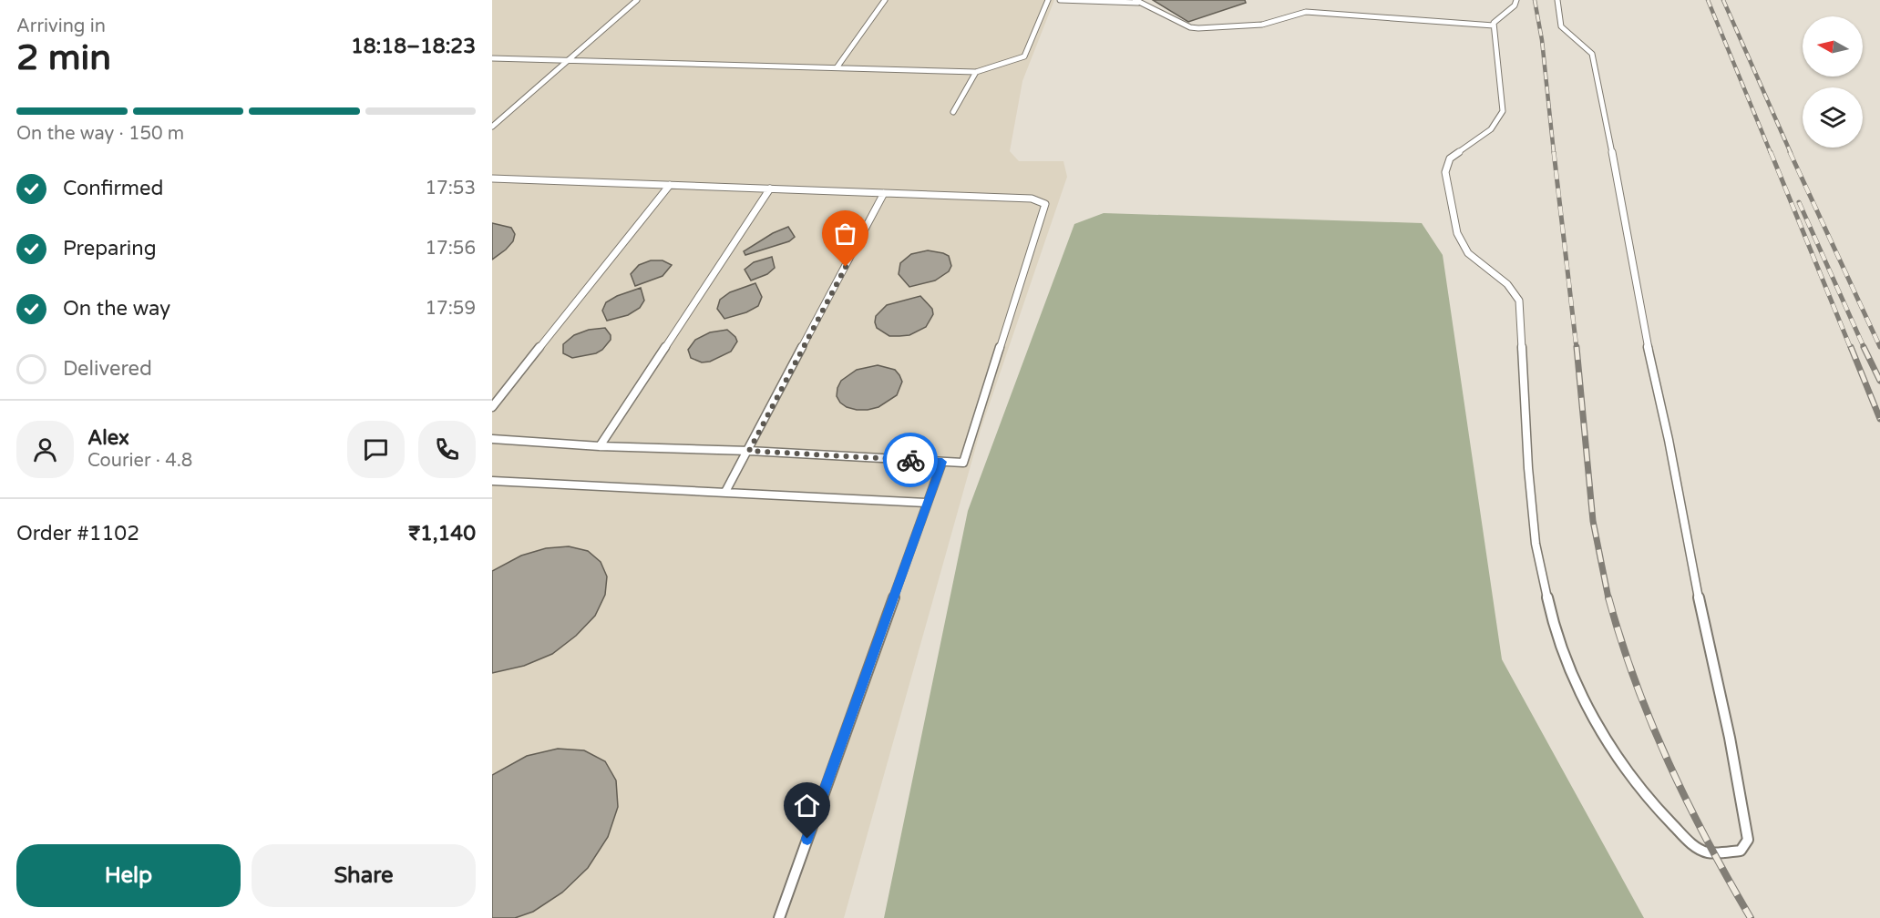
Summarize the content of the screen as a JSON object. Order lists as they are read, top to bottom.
{
  "north": "left",
  "page": {
    "heading": ["2 min", "Arriving in", "18:18–18:23"],
    "panel": [
      "Alex",
      "Courier · 4.8",
      "Order #1102",
      "₹1,140"
    ],
    "bar": "On the way · 150 m",
    "list": [
      ["Confirmed", "17:53"],
      ["Preparing", "17:56"],
      ["On the way", "17:59"],
      "Delivered"
    ],
    "buttons": ["Help", "Share"]
  }
}
